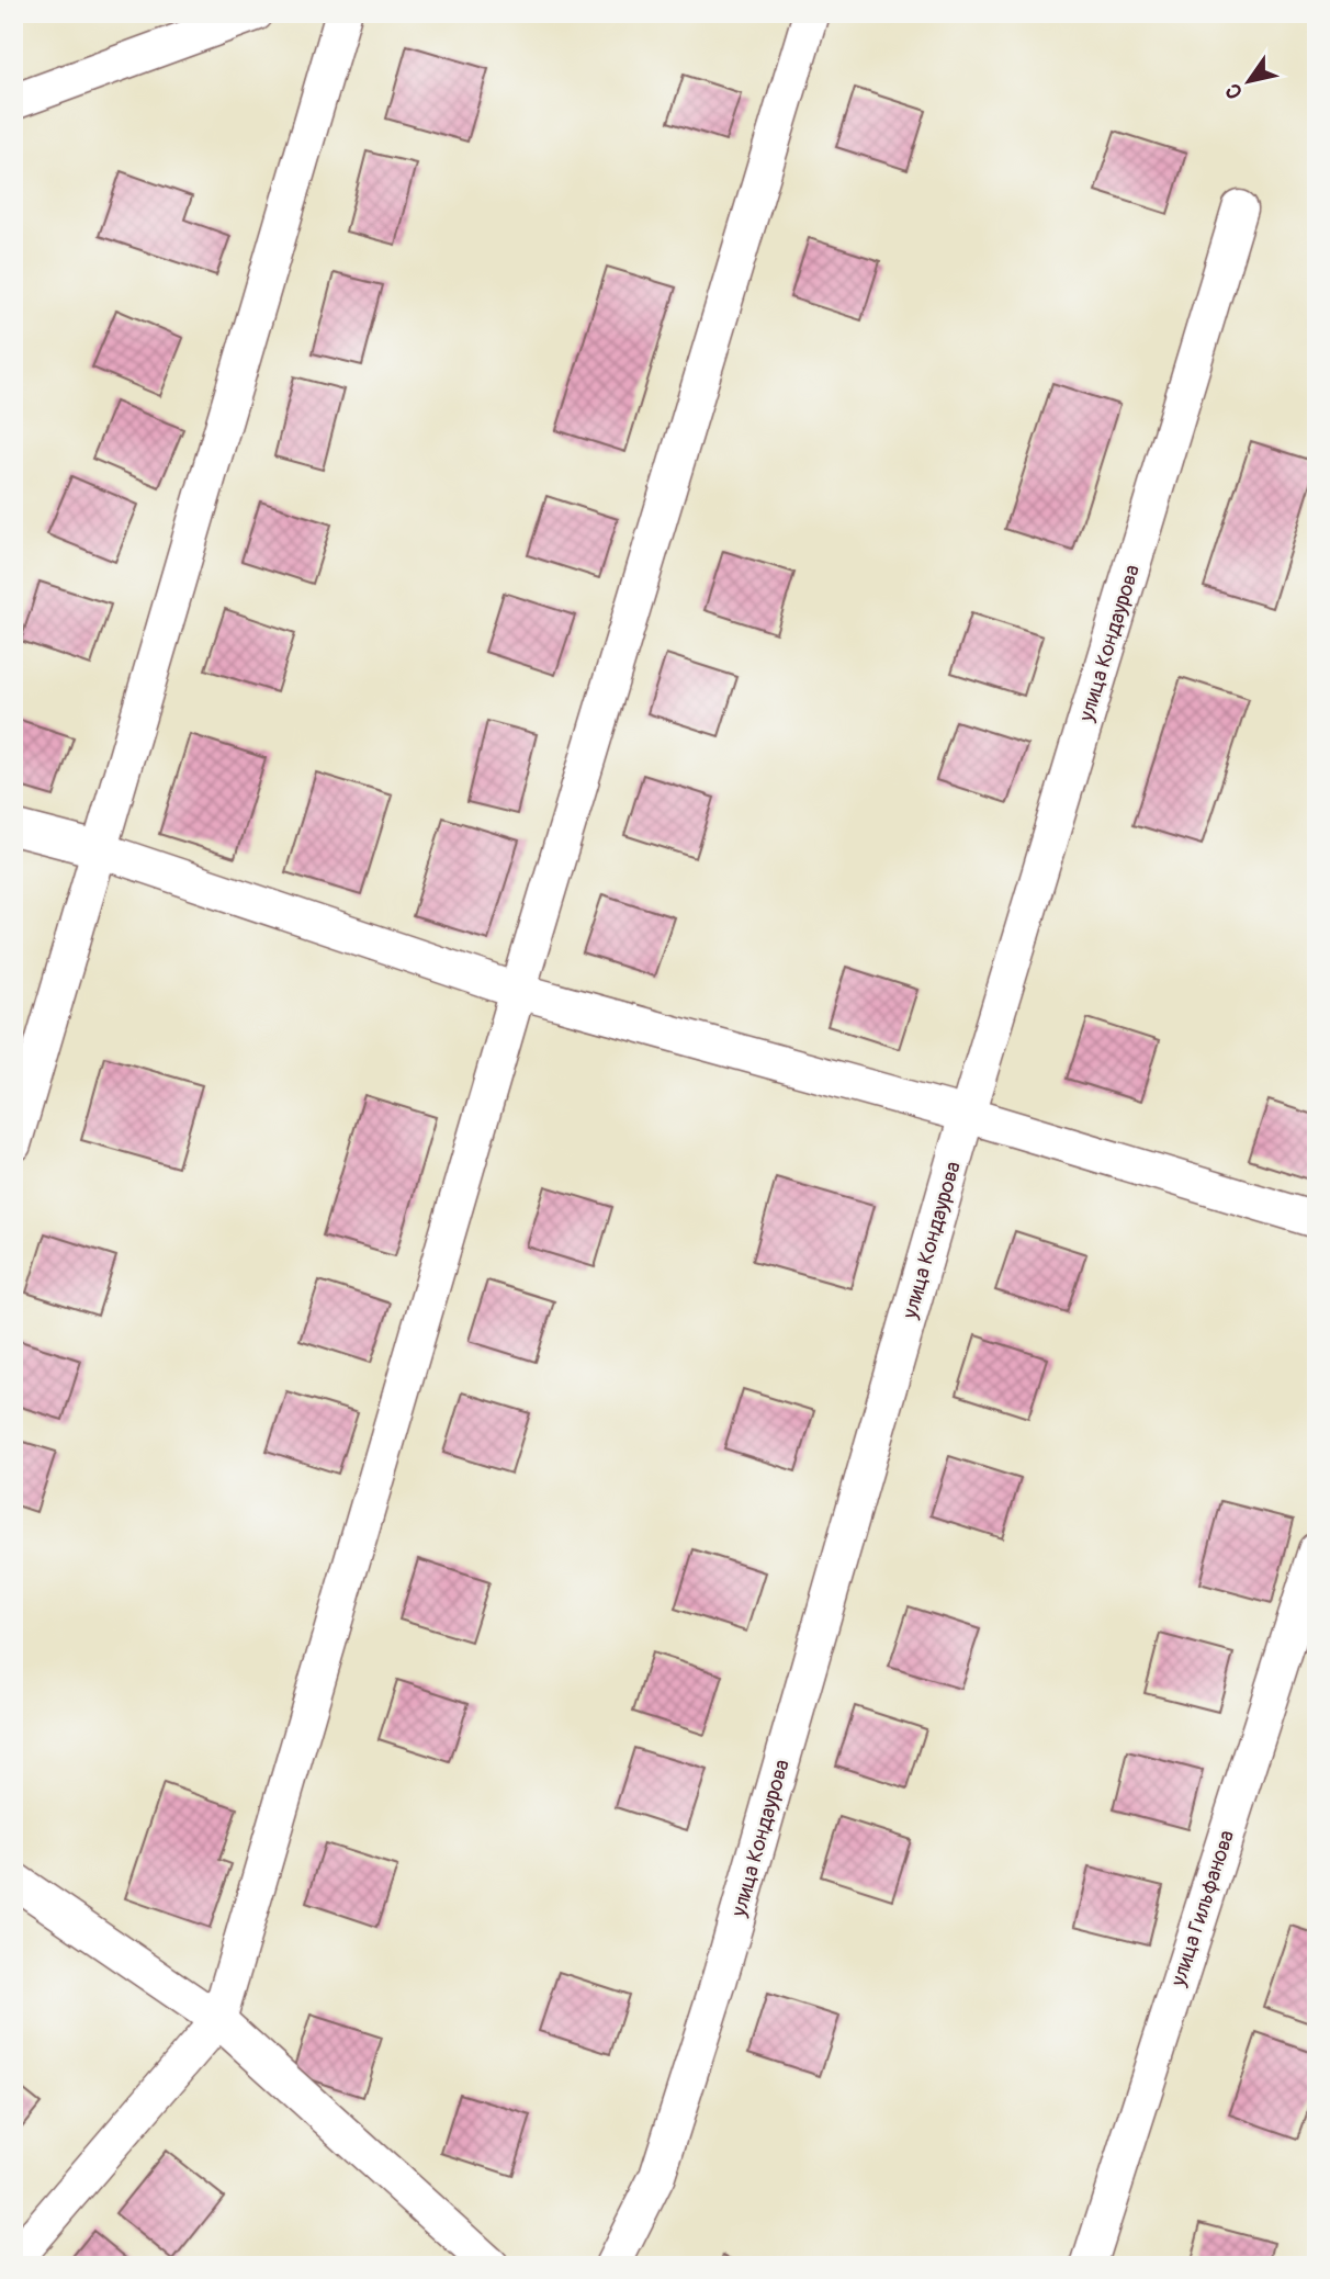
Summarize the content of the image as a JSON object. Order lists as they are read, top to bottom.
{
  "streets": {
    "street": ["улица Кондаурова", "улица Гильфанова"]
  },
  "north": "bottom left"
}
